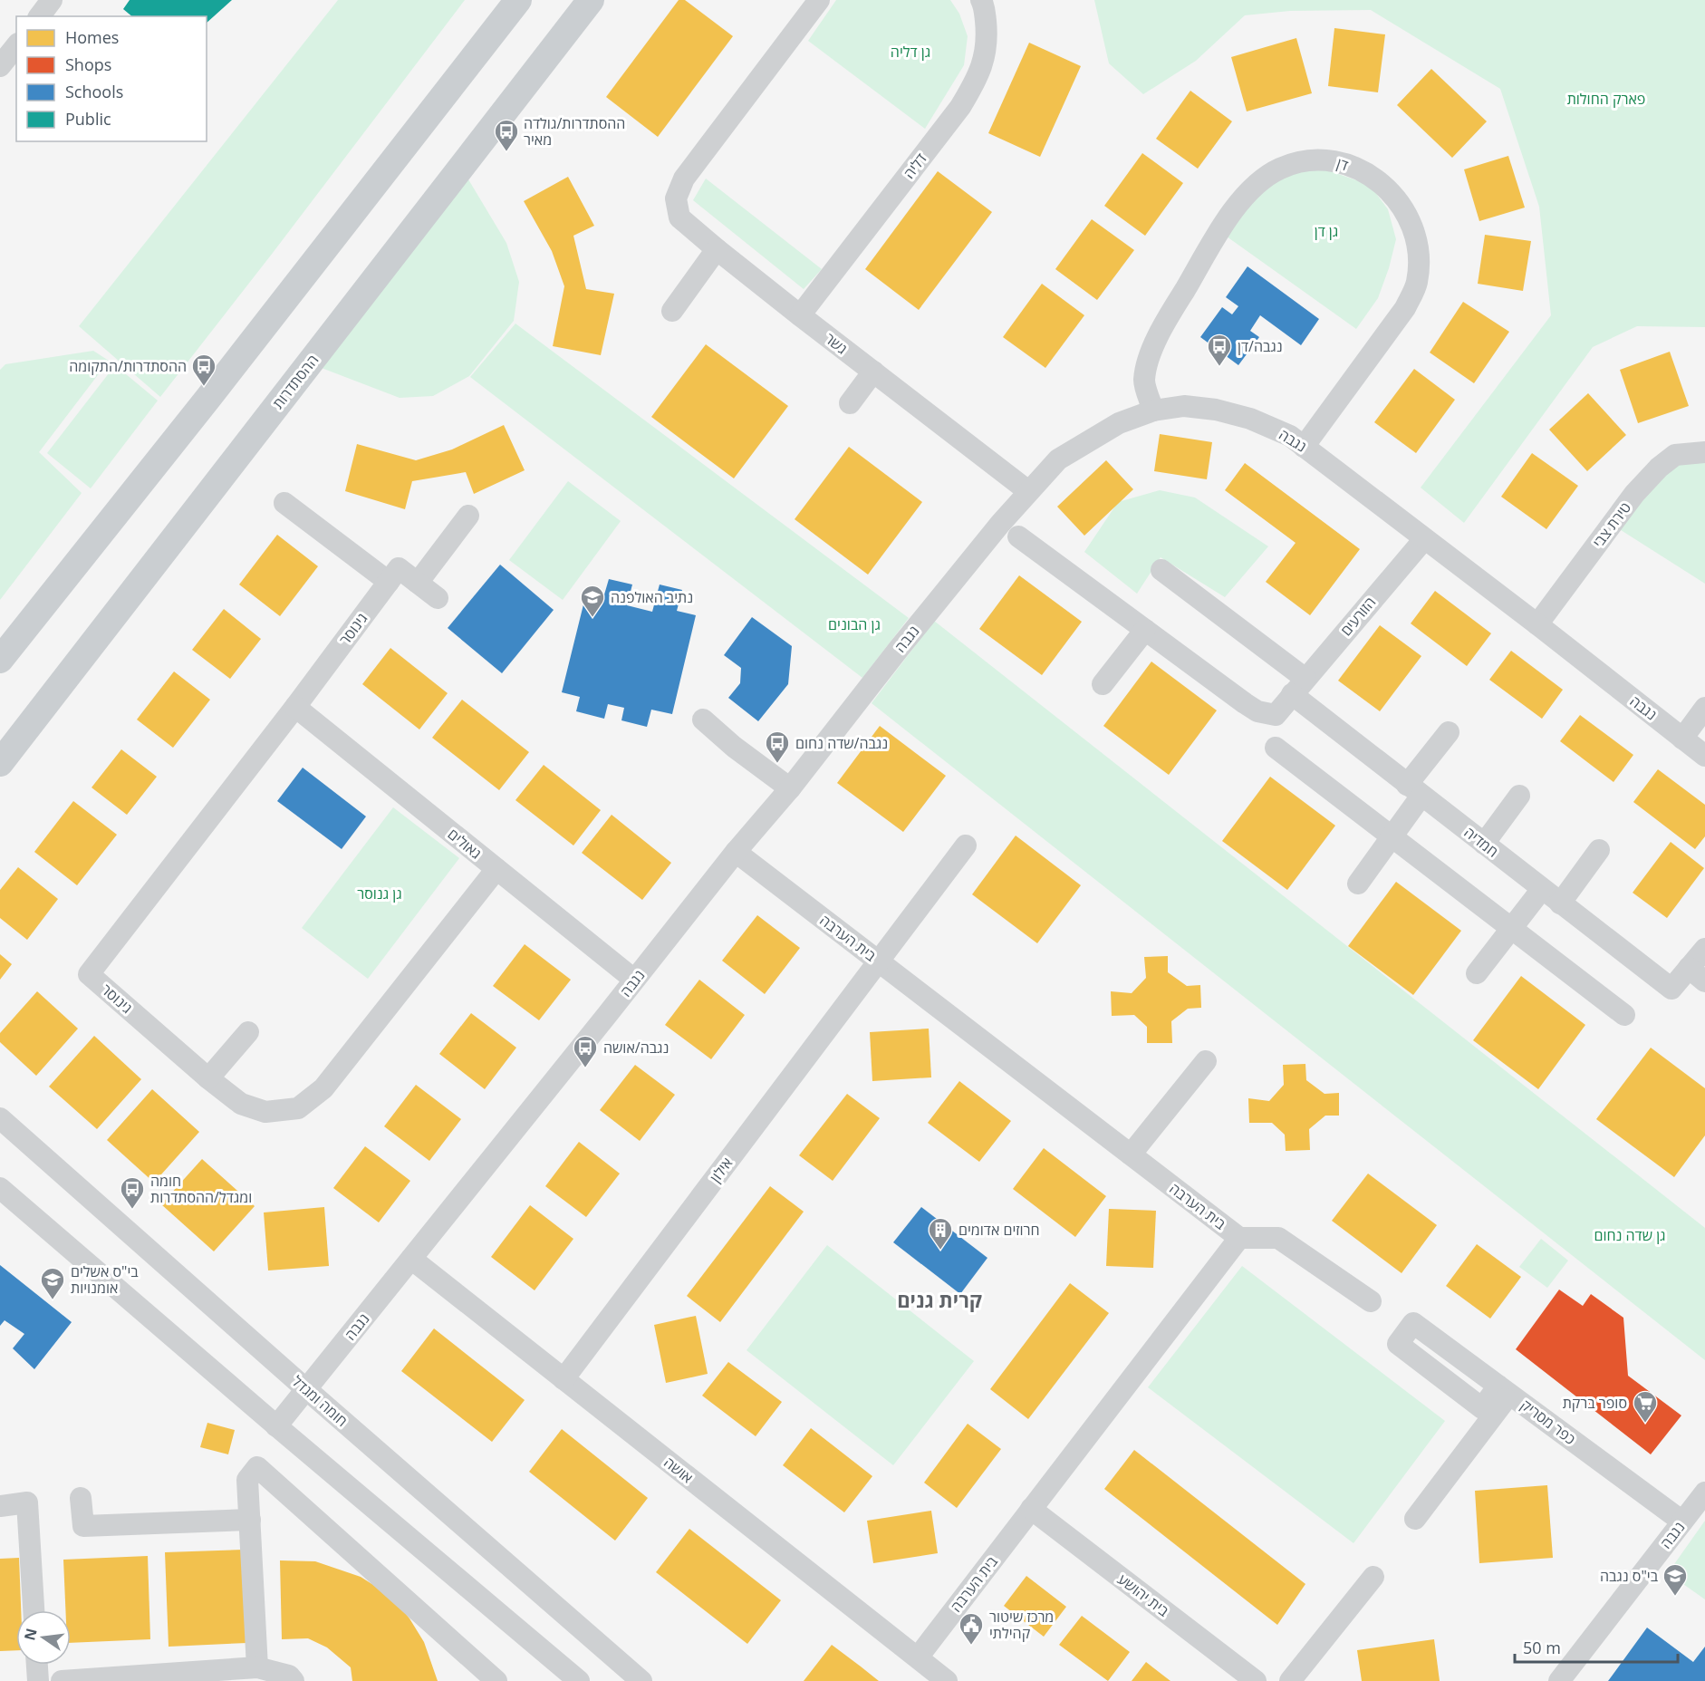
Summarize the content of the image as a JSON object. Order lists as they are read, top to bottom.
{
  "streets": {
    "main road": ["ההסתדרות"],
    "street": [
      "דן",
      "דליה",
      "גשר",
      "נגבה",
      "טירת צבי",
      "הזורעים",
      "גינוסר",
      "חמדיה",
      "גאולים",
      "בית הערבה",
      "אילון",
      "חומה ומגדל",
      "כפר מסריק",
      "אושה",
      "בית יהושע"
    ]
  },
  "crossings": [
    ["דן", "נגבה"],
    ["דליה", "גשר"],
    ["גשר", "נגבה"],
    ["נגבה", "טירת צבי"],
    ["נגבה", "הזורעים"],
    ["נגבה", "גאולים"],
    ["נגבה", "בית הערבה"],
    ["נגבה", "חומה ומגדל"],
    ["נגבה", "כפר מסריק"],
    ["נגבה", "אושה"],
    ["הזורעים", "חמדיה"],
    ["גינוסר", "גאולים"],
    ["בית הערבה", "אילון"],
    ["בית הערבה", "אושה"],
    ["בית הערבה", "בית יהושע"],
    ["אילון", "אושה"]
  ],
  "districts": ["קרית גנים"],
  "parks": [
    "גן דליה",
    "פארק החולות",
    "גן דן",
    "גן הבונים",
    "גן גנוסר",
    "גן שדה נחום"
  ],
  "places": {
    "bus stop": [
      "ההסתדרות/גולדה מאיר",
      "נגבה/דן",
      "ההסתדרות/התקומה",
      "נגבה/שדה נחום",
      "נגבה/אושה",
      "חומה ומגדל/ההסתדרות"
    ],
    "school or university": ["נתיב האולפנה", "בי\"ס אשלים אומנויות", "בי\"ס נגבה"],
    "building": ["חרוזים אדומים"],
    "supermarket": ["סופר ברקת"],
    "public building": ["מרכז שיטור קהילתי"]
  },
  "legend": [
    "Homes",
    "Shops",
    "Schools",
    "Public"
  ],
  "scale_bar": "50 m",
  "north": "left"
}
